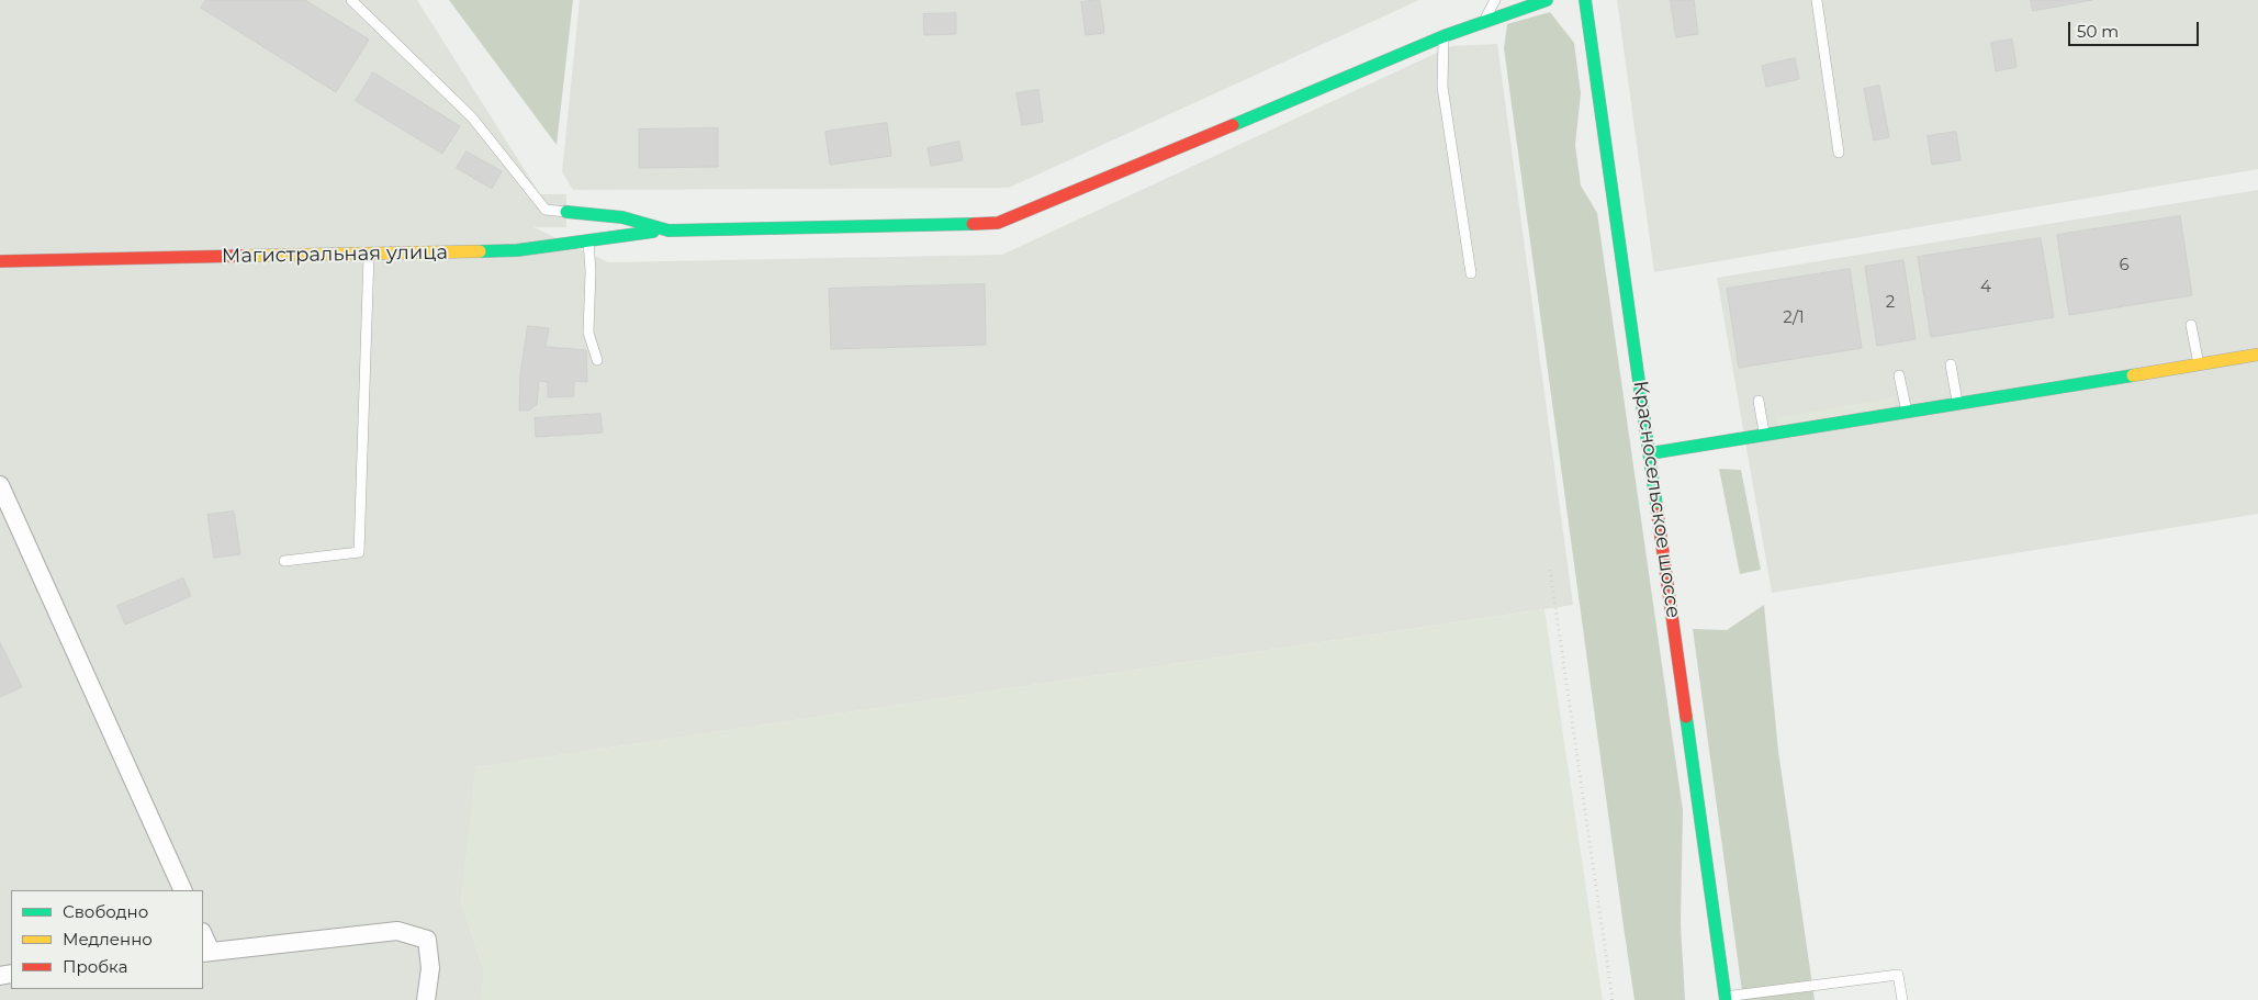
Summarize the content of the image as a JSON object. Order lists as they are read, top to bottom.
{
  "streets": {
    "street": ["Магистральная улица", "Красносельское шоссе"]
  },
  "house_numbers": [
    "6",
    "4",
    "2",
    "2/1"
  ],
  "legend": ["Свободно", "Медленно", "Пробка"],
  "scale_bar": "50 m"
}
